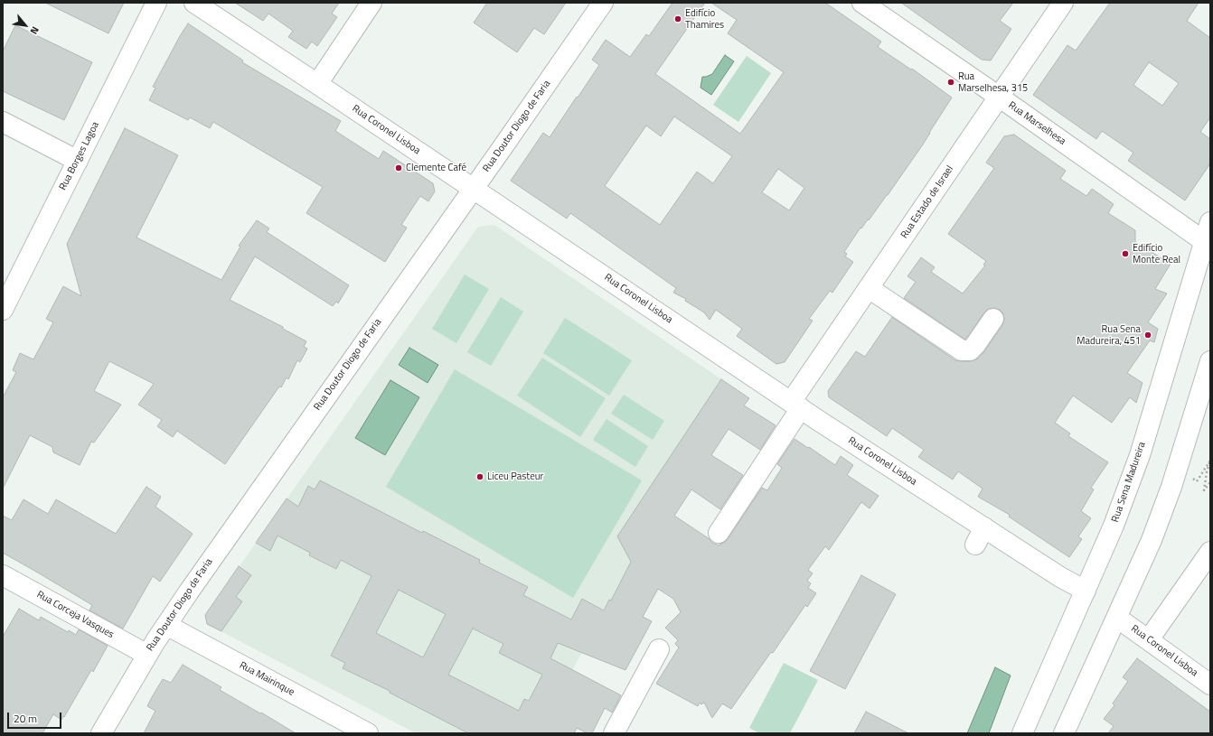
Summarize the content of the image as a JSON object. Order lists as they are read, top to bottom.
{
  "streets": {
    "street": [
      "Rua Marselhesa",
      "Rua Doutor Diogo de Faria",
      "Rua Coronel Lisboa",
      "Rua Borges Lagoa",
      "Rua Estado de Israel",
      "Rua Sena Madureira",
      "Rua Corceja Vasques",
      "Rua Mairinque"
    ]
  },
  "crossings": [
    ["Rua Marselhesa", "Rua Estado de Israel"],
    ["Rua Marselhesa", "Rua Sena Madureira"],
    ["Rua Doutor Diogo de Faria", "Rua Coronel Lisboa"],
    ["Rua Doutor Diogo de Faria", "Rua Corceja Vasques"],
    ["Rua Doutor Diogo de Faria", "Rua Mairinque"],
    ["Rua Coronel Lisboa", "Rua Estado de Israel"],
    ["Rua Coronel Lisboa", "Rua Sena Madureira"]
  ],
  "places": [
    "Edifício Thamires",
    "Rua Marselhesa, 315",
    "Clemente Café",
    "Edifício Monte Real",
    "Rua Sena Madureira, 451",
    "Liceu Pasteur"
  ],
  "scale_bar": "20 m",
  "north": "bottom right"
}
